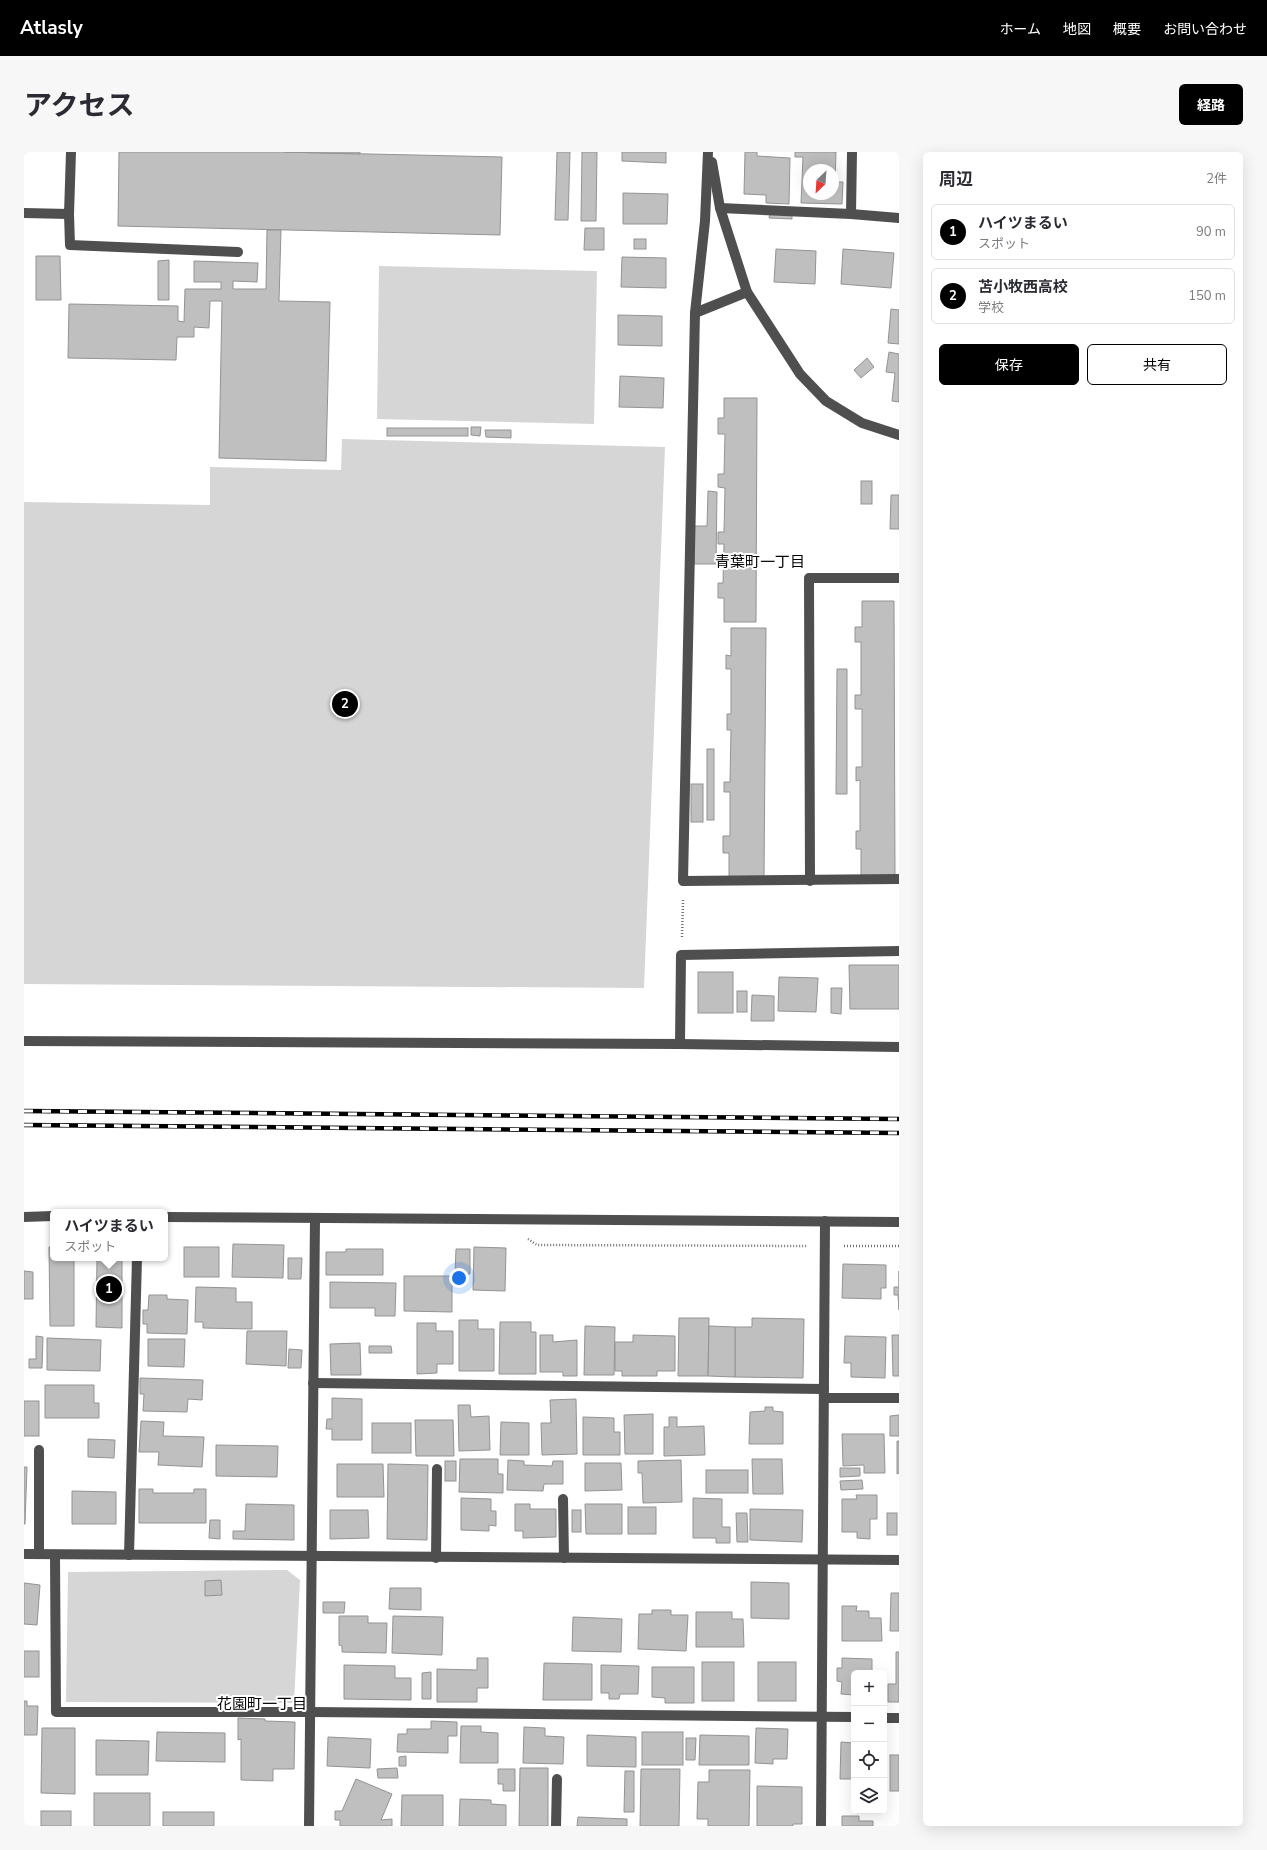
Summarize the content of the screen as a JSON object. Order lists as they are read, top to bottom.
{
  "districts": ["青葉町一丁目", "花園町一丁目"],
  "north": "bottom left",
  "page": {
    "header": "Atlasly",
    "nav": [
      "ホーム",
      "地図",
      "概要",
      "お問い合わせ"
    ],
    "title": "アクセス",
    "buttons": [
      "経路",
      ["保存", "共有"]
    ],
    "heading": ["周辺", "2件"],
    "list": [
      {
        "mark": "1",
        "name": "ハイツまるい",
        "note": "スポット",
        "value": "90 m"
      },
      {
        "mark": "2",
        "name": "苫小牧西高校",
        "note": "学校",
        "value": "150 m"
      }
    ],
    "pins": ["2", "1"],
    "popup": ["ハイツまるい", "スポット"],
    "map_buttons": ["+", "−"]
  }
}
